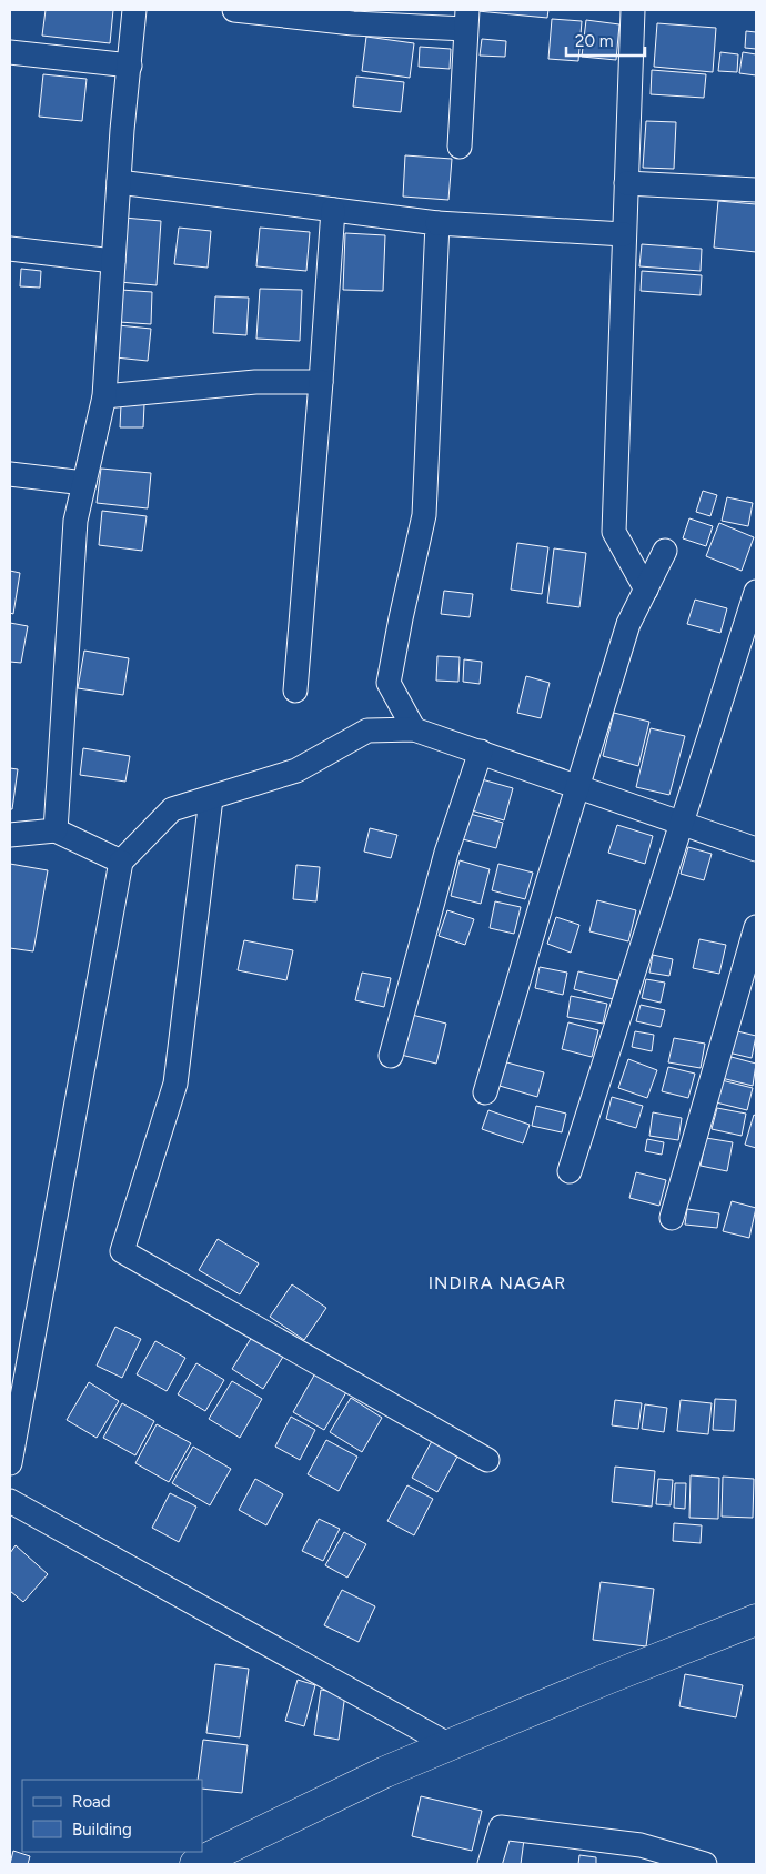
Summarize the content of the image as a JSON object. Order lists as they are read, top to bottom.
{
  "districts": ["INDIRA NAGAR"],
  "legend": ["Road", "Building"],
  "scale_bar": "20 m"
}
